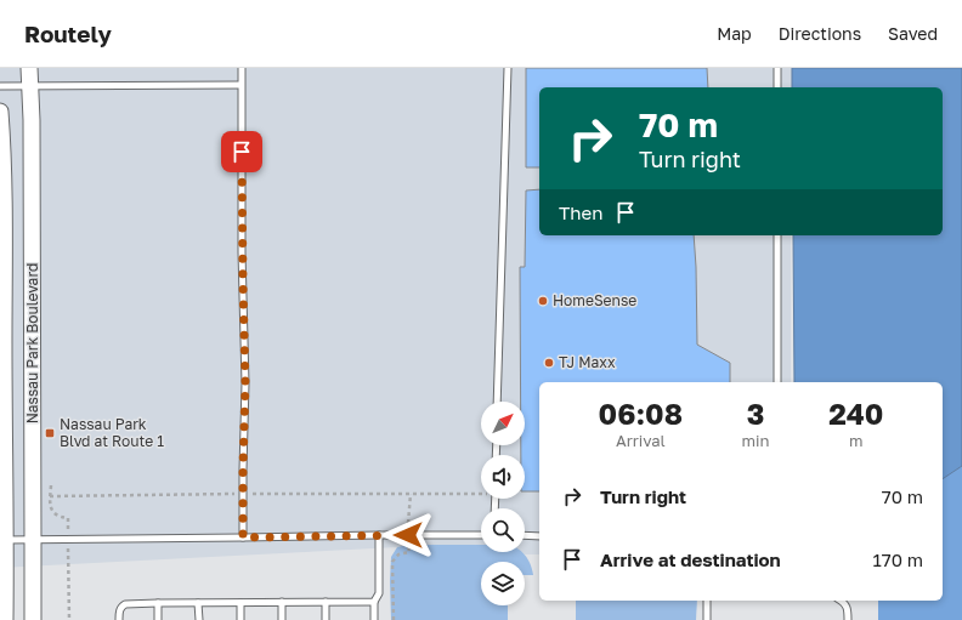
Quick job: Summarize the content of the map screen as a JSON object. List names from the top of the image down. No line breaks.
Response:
{"streets":{"street":["Nassau Park Boulevard"]},"places":{"other":["HomeSense","TJ Maxx"],"transit":["Nassau Park Blvd at Route 1"]},"north":"top right","page":{"header":"Routely","nav":["Map","Directions","Saved"],"turn":["70 m","Turn right"],"then":"Then","eta":["06:08","Arrival","3","min","240","m"],"list":[{"name":"Turn right","value":"70 m"},{"name":"Arrive at destination","value":"170 m"}]}}
